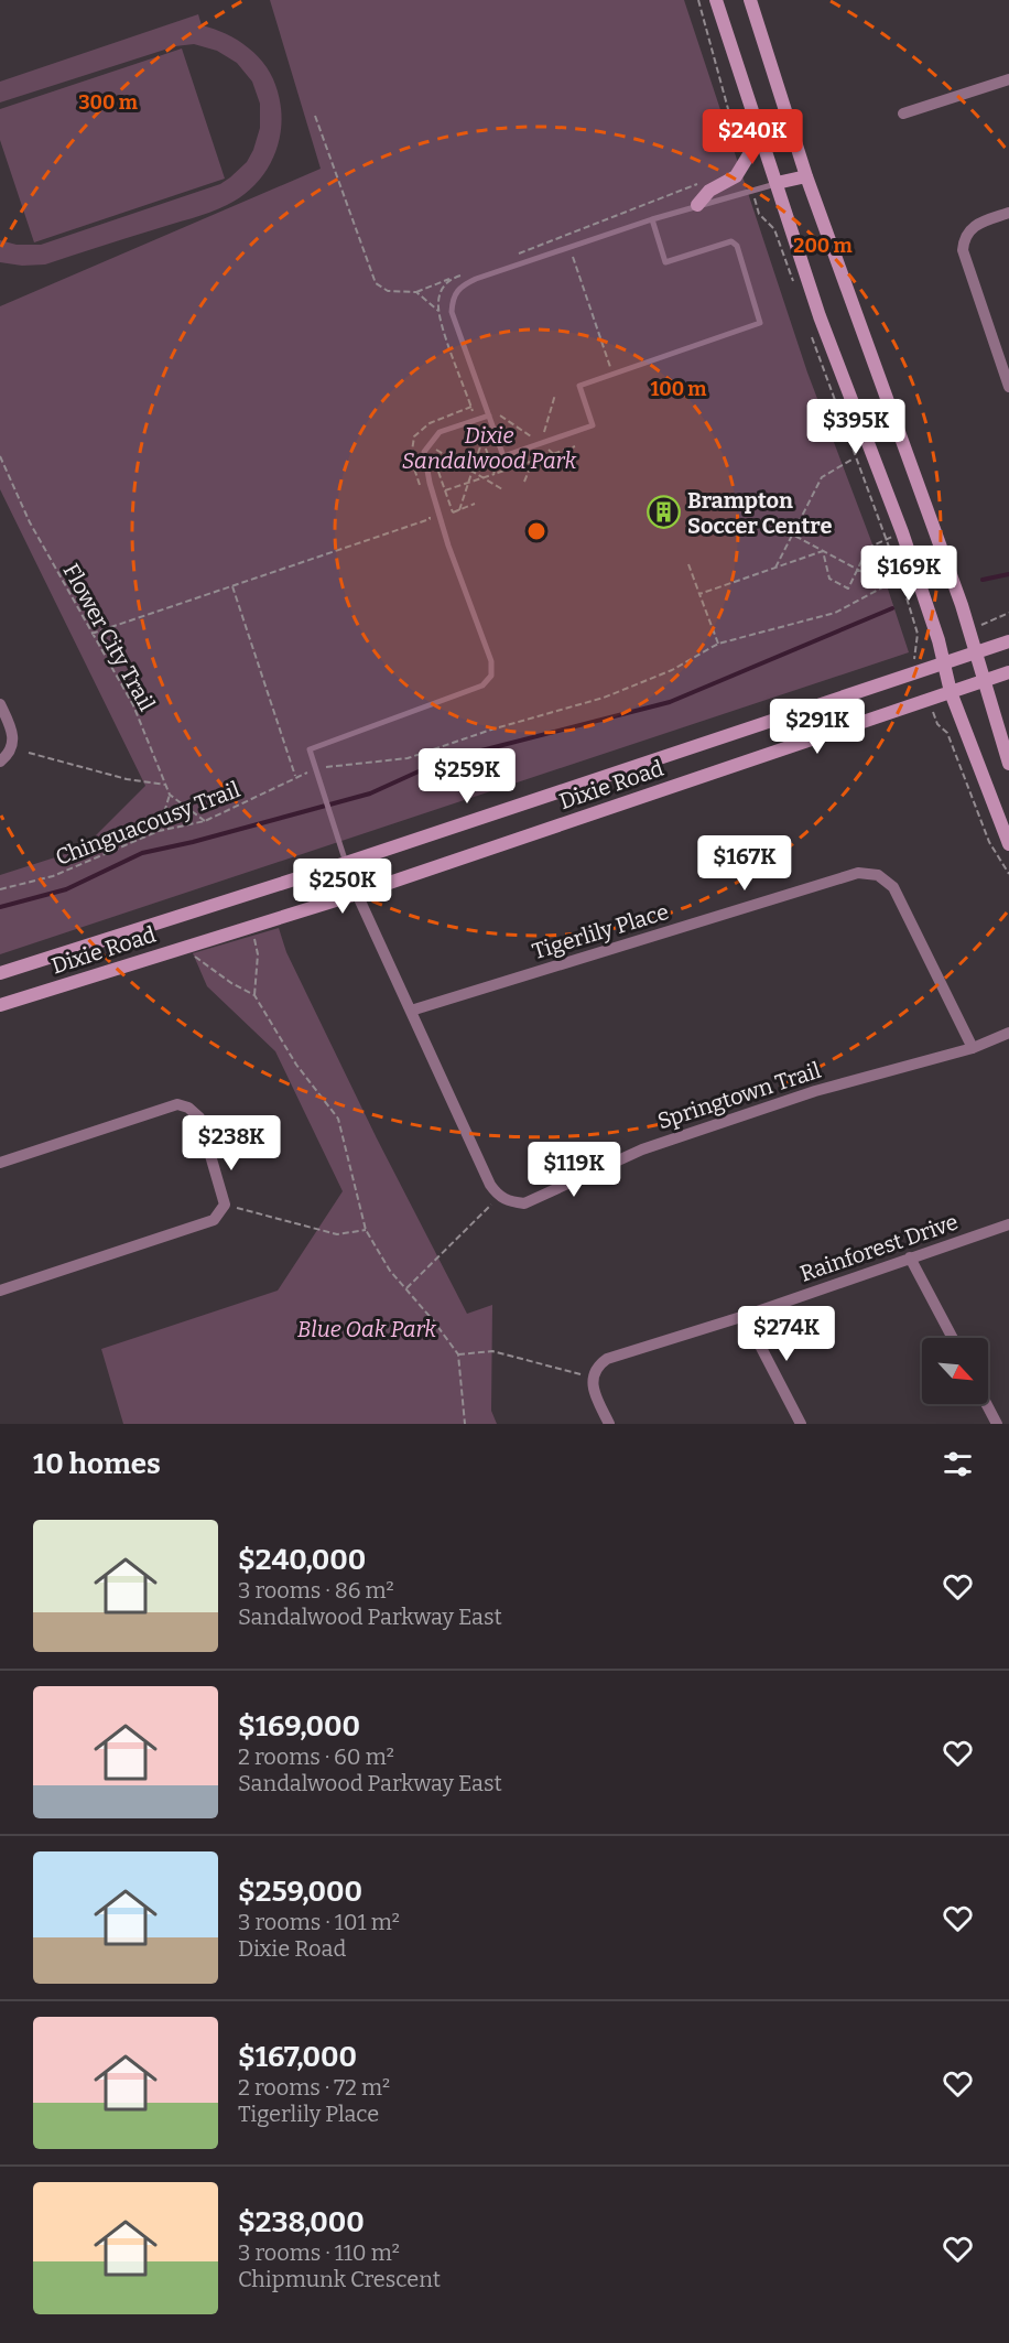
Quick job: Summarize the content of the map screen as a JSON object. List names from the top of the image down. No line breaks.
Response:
{"streets":{"main road":["Dixie Road"],"street":["Tigerlily Place","Springtown Trail","Rainforest Drive"],"path":["Flower City Trail","Chinguacousy Trail"]},"crossings":[["Tigerlily Place","Springtown Trail"]],"parks":["Dixie Sandalwood Park","Blue Oak Park"],"places":{"building":["Brampton Soccer Centre"]},"north":"bottom right","page":{"price":["$240K","$395K","$169K","$291K","$259K","$167K","$250K","$238K","$119K","$274K"],"heading":"10 homes","list":[{"name":"$240,000","note":"3 rooms · 86 m² · Sandalwood Parkway East"},{"name":"$169,000","note":"2 rooms · 60 m² · Sandalwood Parkway East"},{"name":"$259,000","note":"3 rooms · 101 m² · Dixie Road"},{"name":"$167,000","note":"2 rooms · 72 m² · Tigerlily Place"},{"name":"$238,000","note":"3 rooms · 110 m² · Chipmunk Crescent"}]},"rings":["300 m","200 m","100 m"]}
